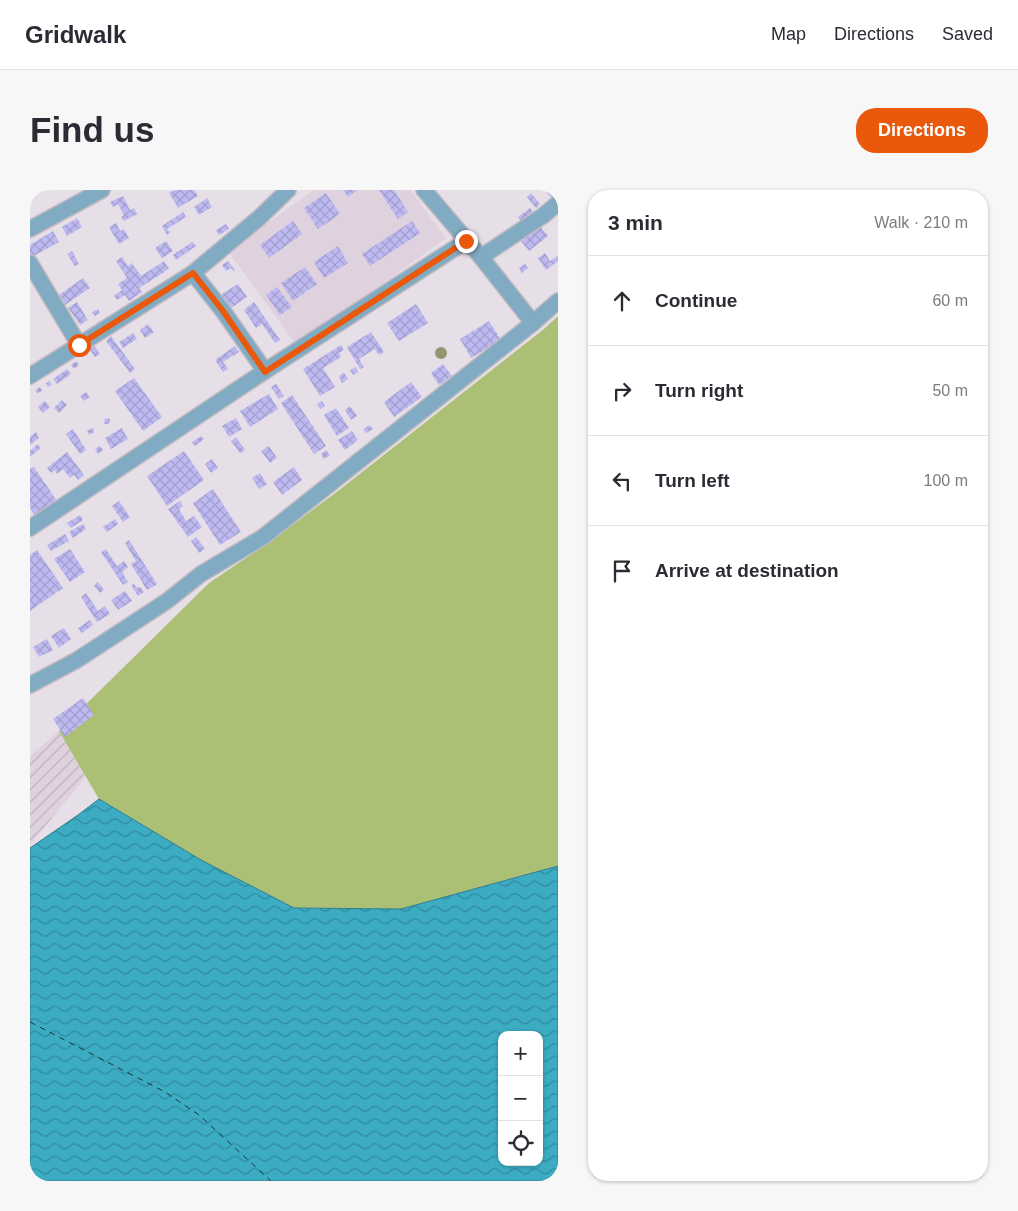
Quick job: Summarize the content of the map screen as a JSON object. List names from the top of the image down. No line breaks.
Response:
{"page":{"header":"Gridwalk","nav":["Map","Directions","Saved"],"buttons":"Directions","title":"Find us","heading":["3 min","Walk · 210 m"],"list":[["Continue","60 m"],["Turn right","50 m"],["Turn left","100 m"],"Arrive at destination"],"map_buttons":["+","−"]}}
